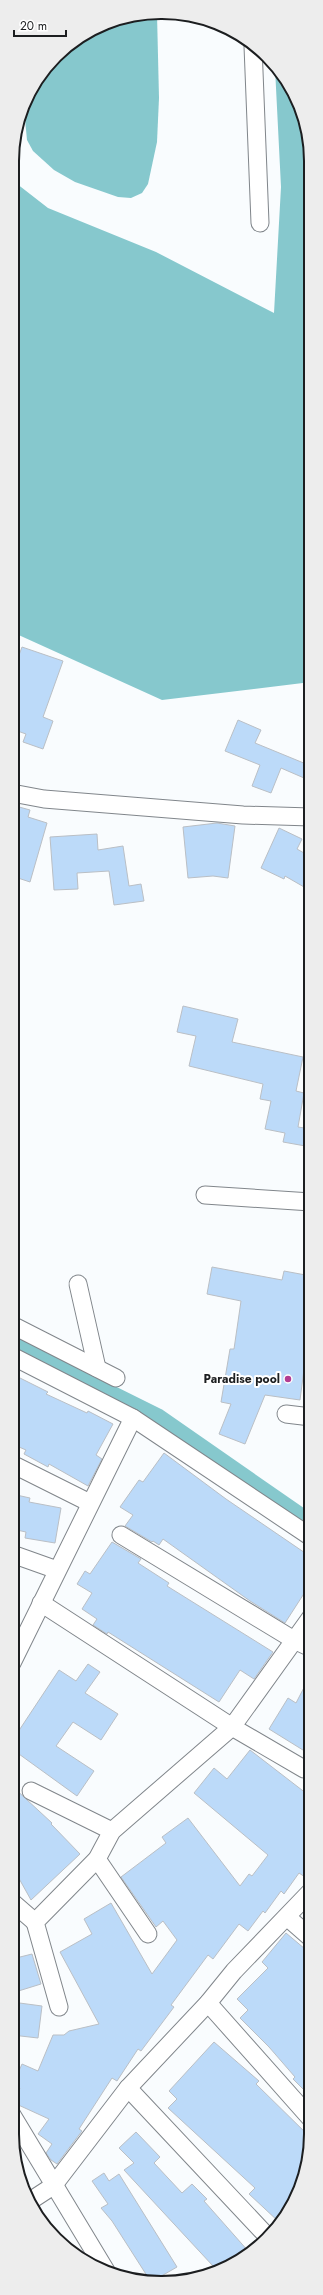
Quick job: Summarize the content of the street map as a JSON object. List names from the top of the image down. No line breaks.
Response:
{"places":["Paradise pool"],"scale_bar":"20 m"}
